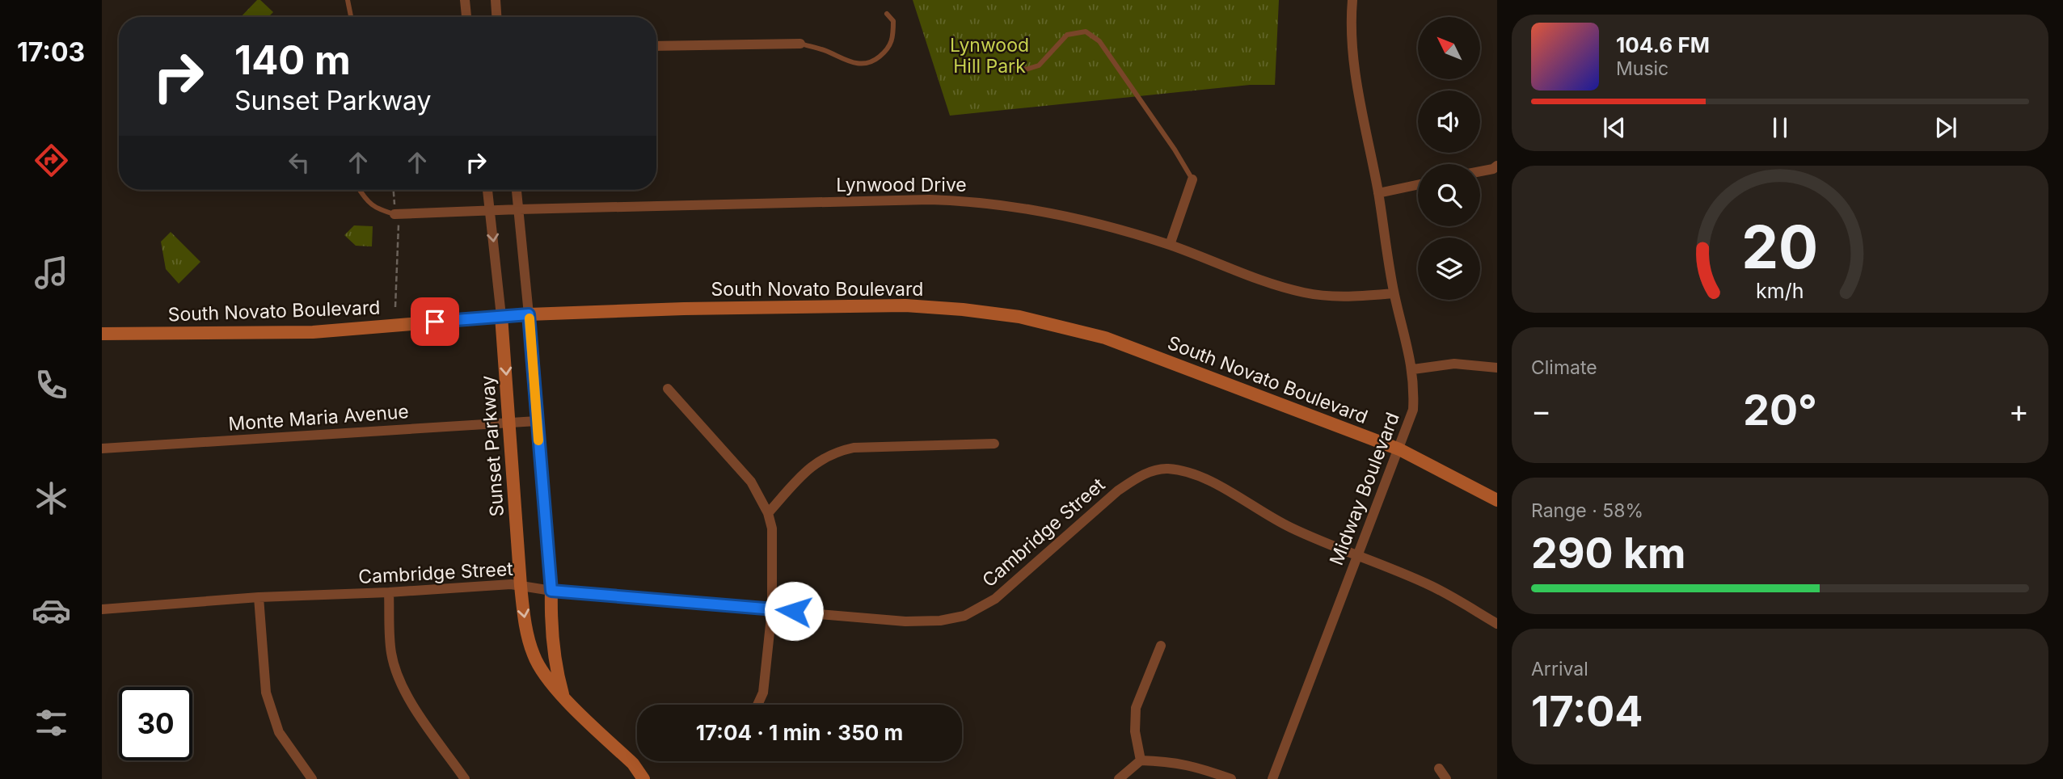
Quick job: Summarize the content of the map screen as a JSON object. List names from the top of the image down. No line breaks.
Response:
{"streets":{"main road":["South Novato Boulevard","Sunset Parkway"],"street":["Lynwood Drive","Monte Maria Avenue","Midway Boulevard","Cambridge Street"]},"crossings":[["Lynwood Drive","Sunset Parkway"],["Lynwood Drive","Midway Boulevard"],["South Novato Boulevard","Sunset Parkway"],["South Novato Boulevard","Midway Boulevard"],["Monte Maria Avenue","Sunset Parkway"],["Sunset Parkway","Cambridge Street"],["Midway Boulevard","Cambridge Street"]],"parks":["Lynwood Hill Park"],"north":"top left","page":{"tabs":"17:03","turn":["140 m","Sunset Parkway"],"song":["104.6 FM","Music"],"tile":["Climate",["Range · 58%","290 km"],["Arrival","17:04"]],"heat":["−","20°","+"],"limit":"30","trip":"17:04 · 1 min · 350 m","gauge":["20","km/h"]}}
